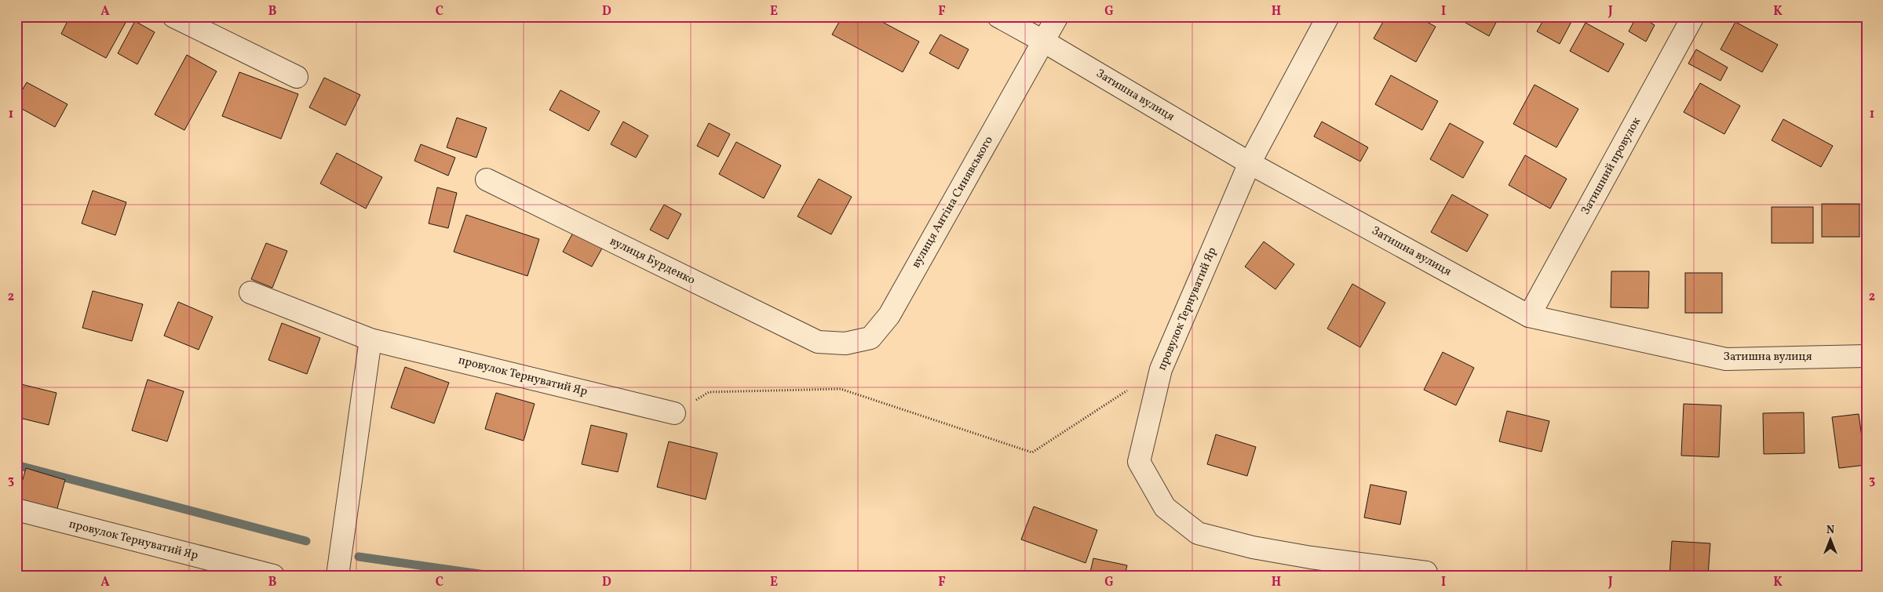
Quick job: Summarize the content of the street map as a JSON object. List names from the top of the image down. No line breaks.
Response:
{"streets":{"street":["Затишна вулиця","Затишний провулок","вулиця Антіна Синявського","вулиця Бурденко","провулок Тернуватий Яр"]},"crossings":[["Затишна вулиця","Затишний провулок"],["Затишна вулиця","вулиця Антіна Синявського"],["Затишна вулиця","провулок Тернуватий Яр"],["вулиця Антіна Синявського","вулиця Бурденко"]],"north":"top","grid":{"columns":["A","B","C","D","E","F","G","H","I","J","K"],"rows":["1","2","3"]}}
